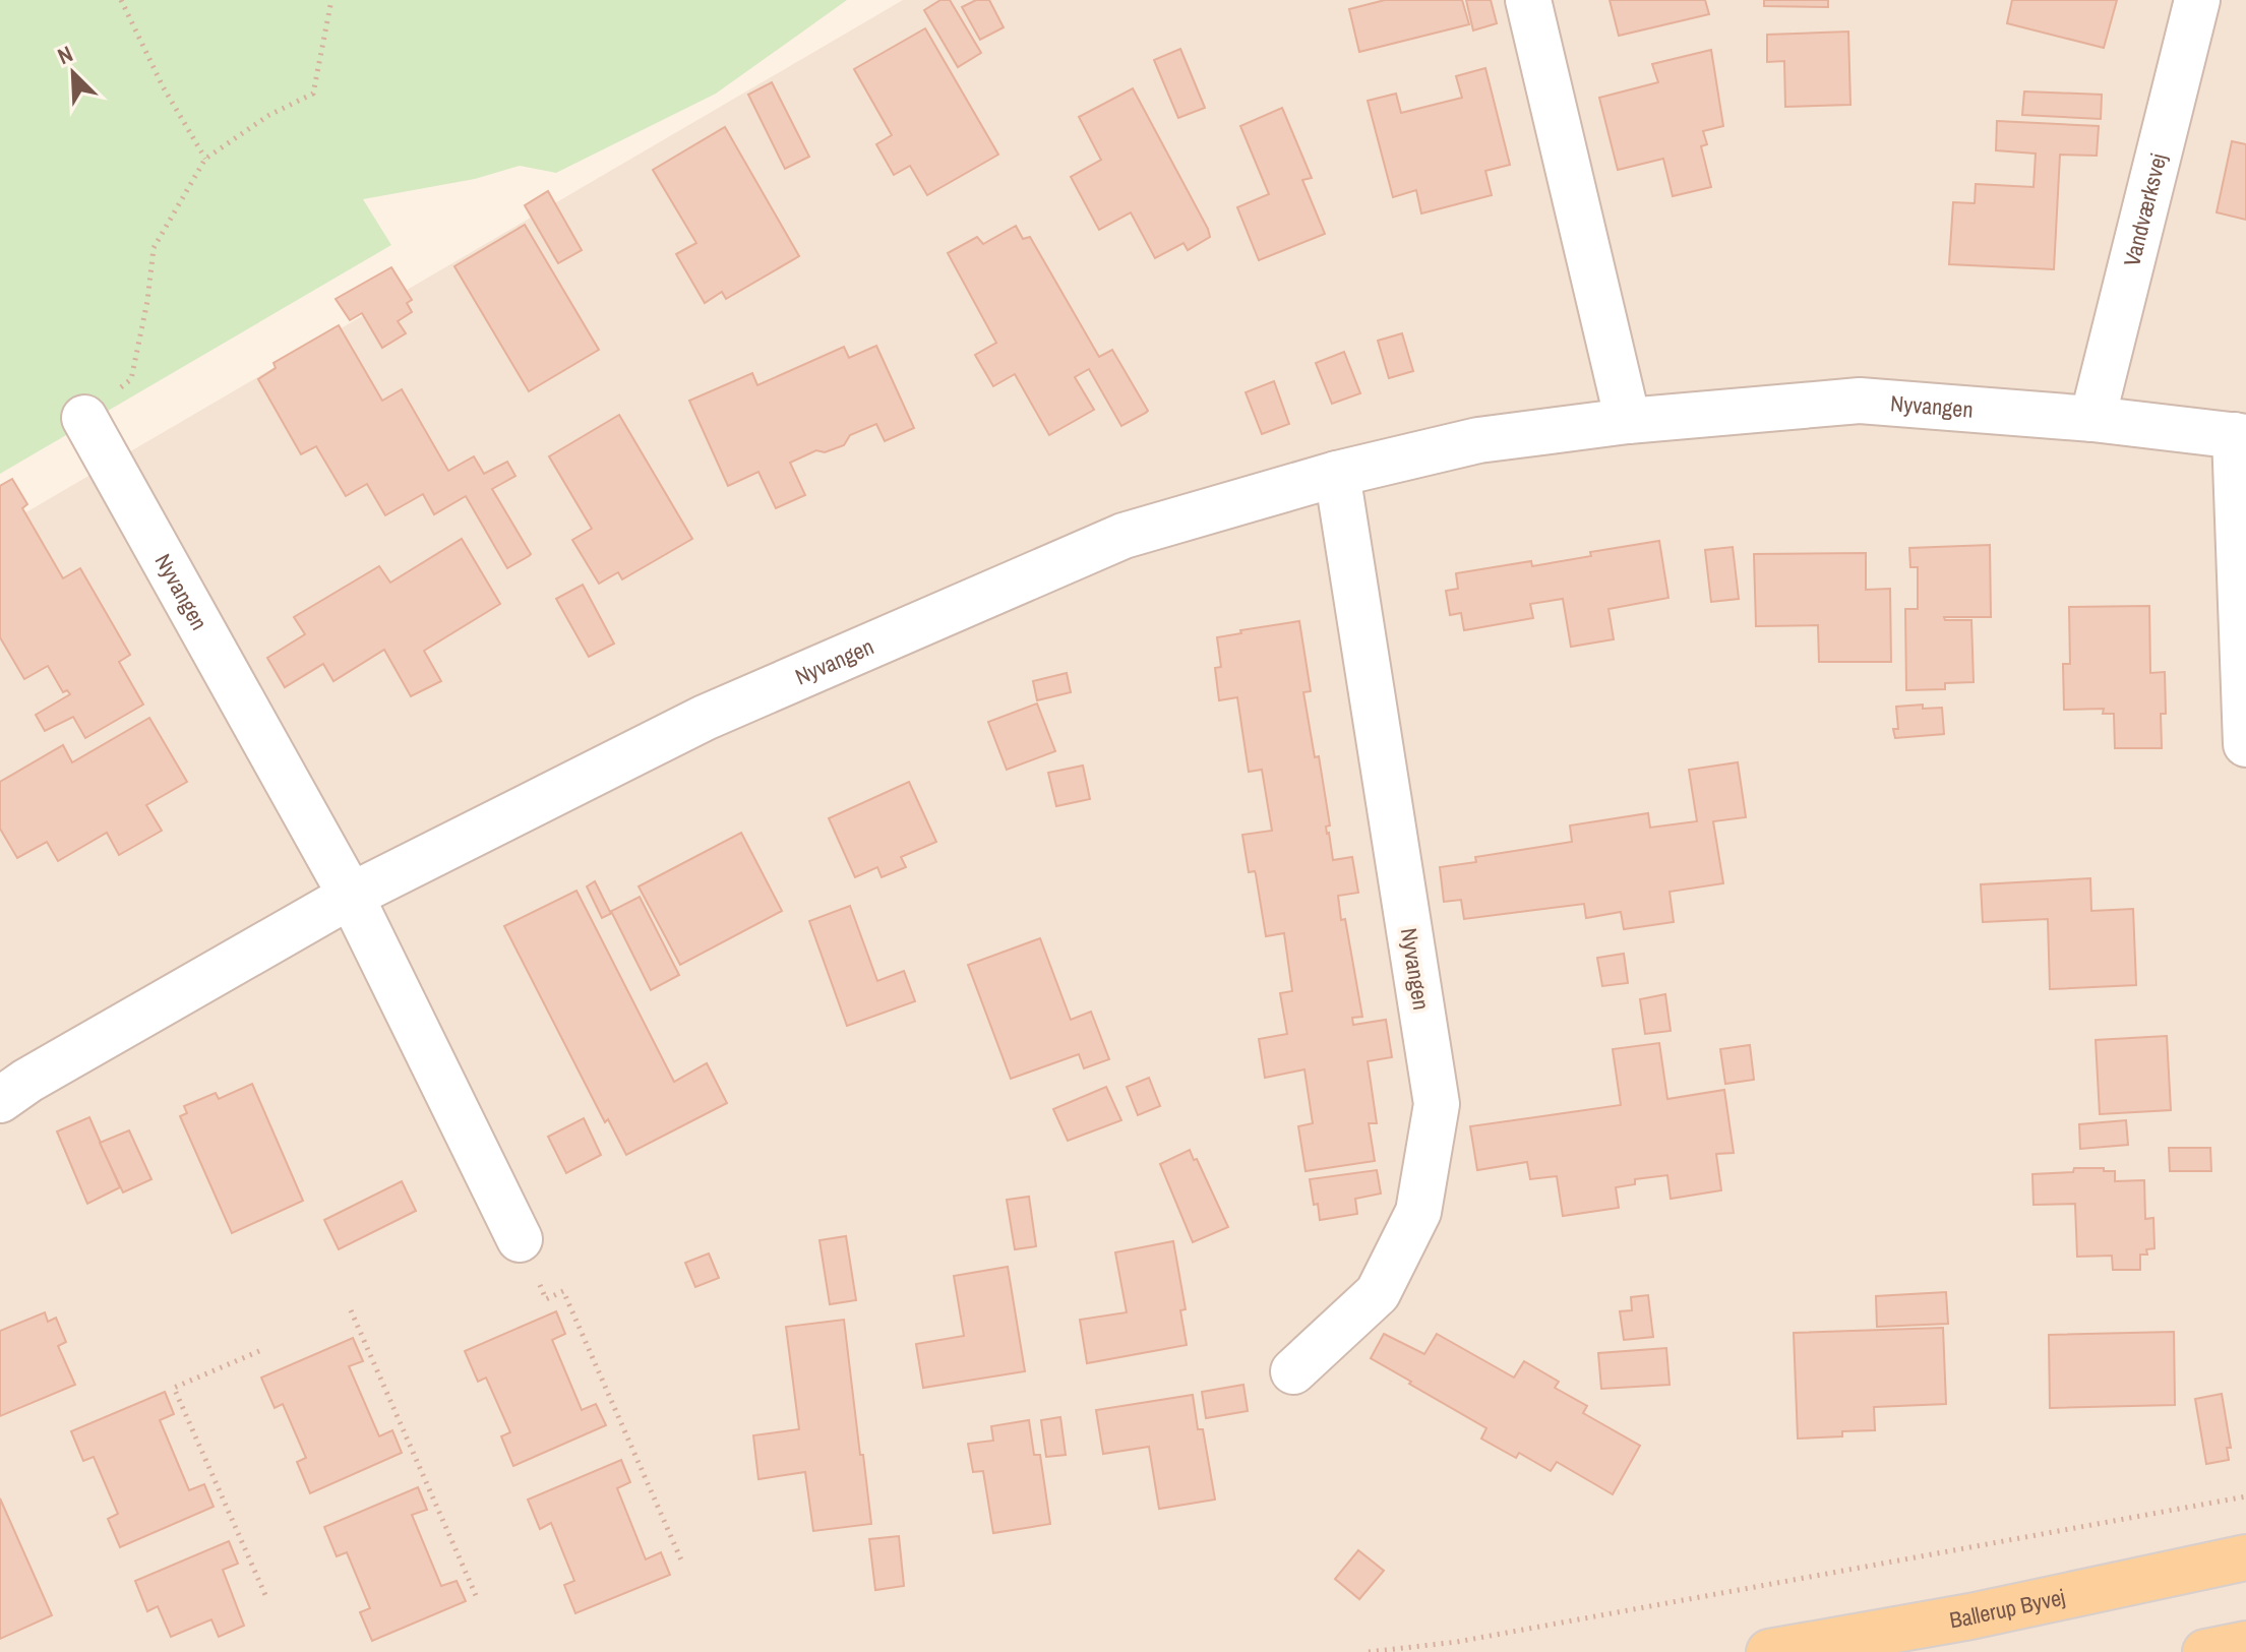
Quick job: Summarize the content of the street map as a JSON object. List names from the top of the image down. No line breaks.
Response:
{"streets":{"main road":["Ballerup Byvej"],"street":["Vandværksvej","Nyvangen"]},"crossings":[["Vandværksvej","Nyvangen"]],"north":"top left"}
